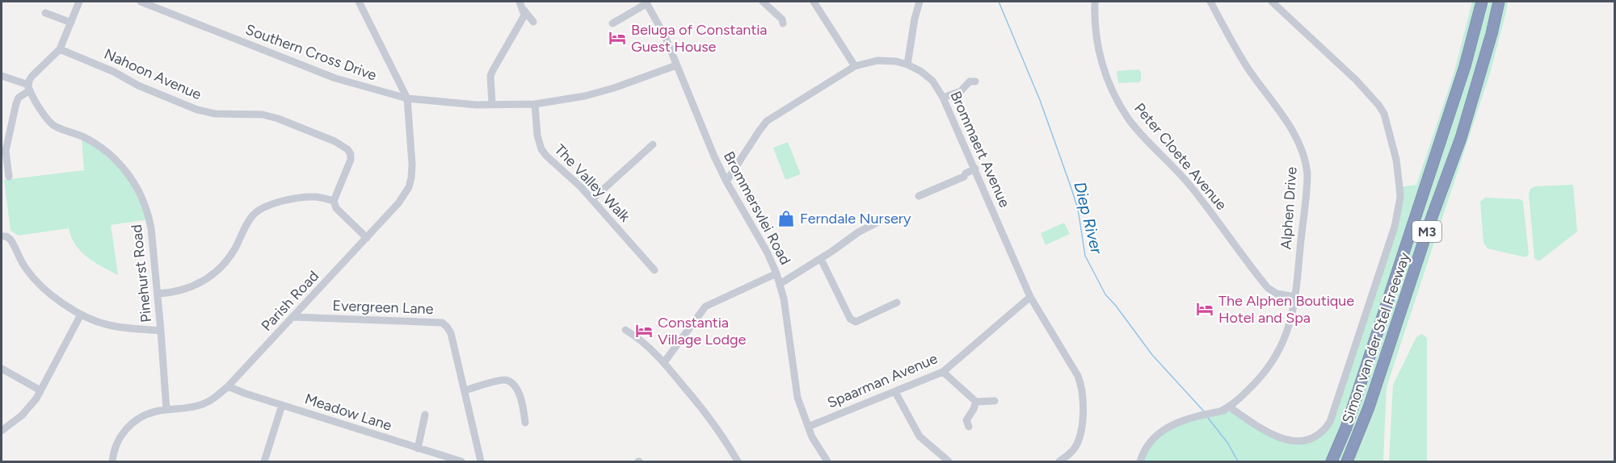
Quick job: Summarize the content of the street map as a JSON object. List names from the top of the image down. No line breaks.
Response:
{"streets":{"highway":["M3","Simon van der Stel Freeway"],"street":["Southern Cross Drive","Nahoon Avenue","Brommaert Avenue","Peter Cloete Avenue","The Valley Walk","Brommersvlei Road","Alphen Drive","Pinehurst Road","Parish Road","Evergreen Lane","Spaarman Avenue","Meadow Lane"]},"crossings":[["Southern Cross Drive","The Valley Walk"],["Southern Cross Drive","Brommersvlei Road"],["Southern Cross Drive","Parish Road"],["Brommaert Avenue","Brommersvlei Road"],["Brommaert Avenue","Spaarman Avenue"],["Peter Cloete Avenue","Alphen Drive"],["Brommersvlei Road","Spaarman Avenue"],["Pinehurst Road","Parish Road"],["Parish Road","Evergreen Lane"],["Parish Road","Meadow Lane"]],"water":["Diep River"],"places":{"hotel":["Beluga of Constantia Guest House","The Alphen Boutique Hotel and Spa","Constantia Village Lodge"],"shop":["Ferndale Nursery"]}}
